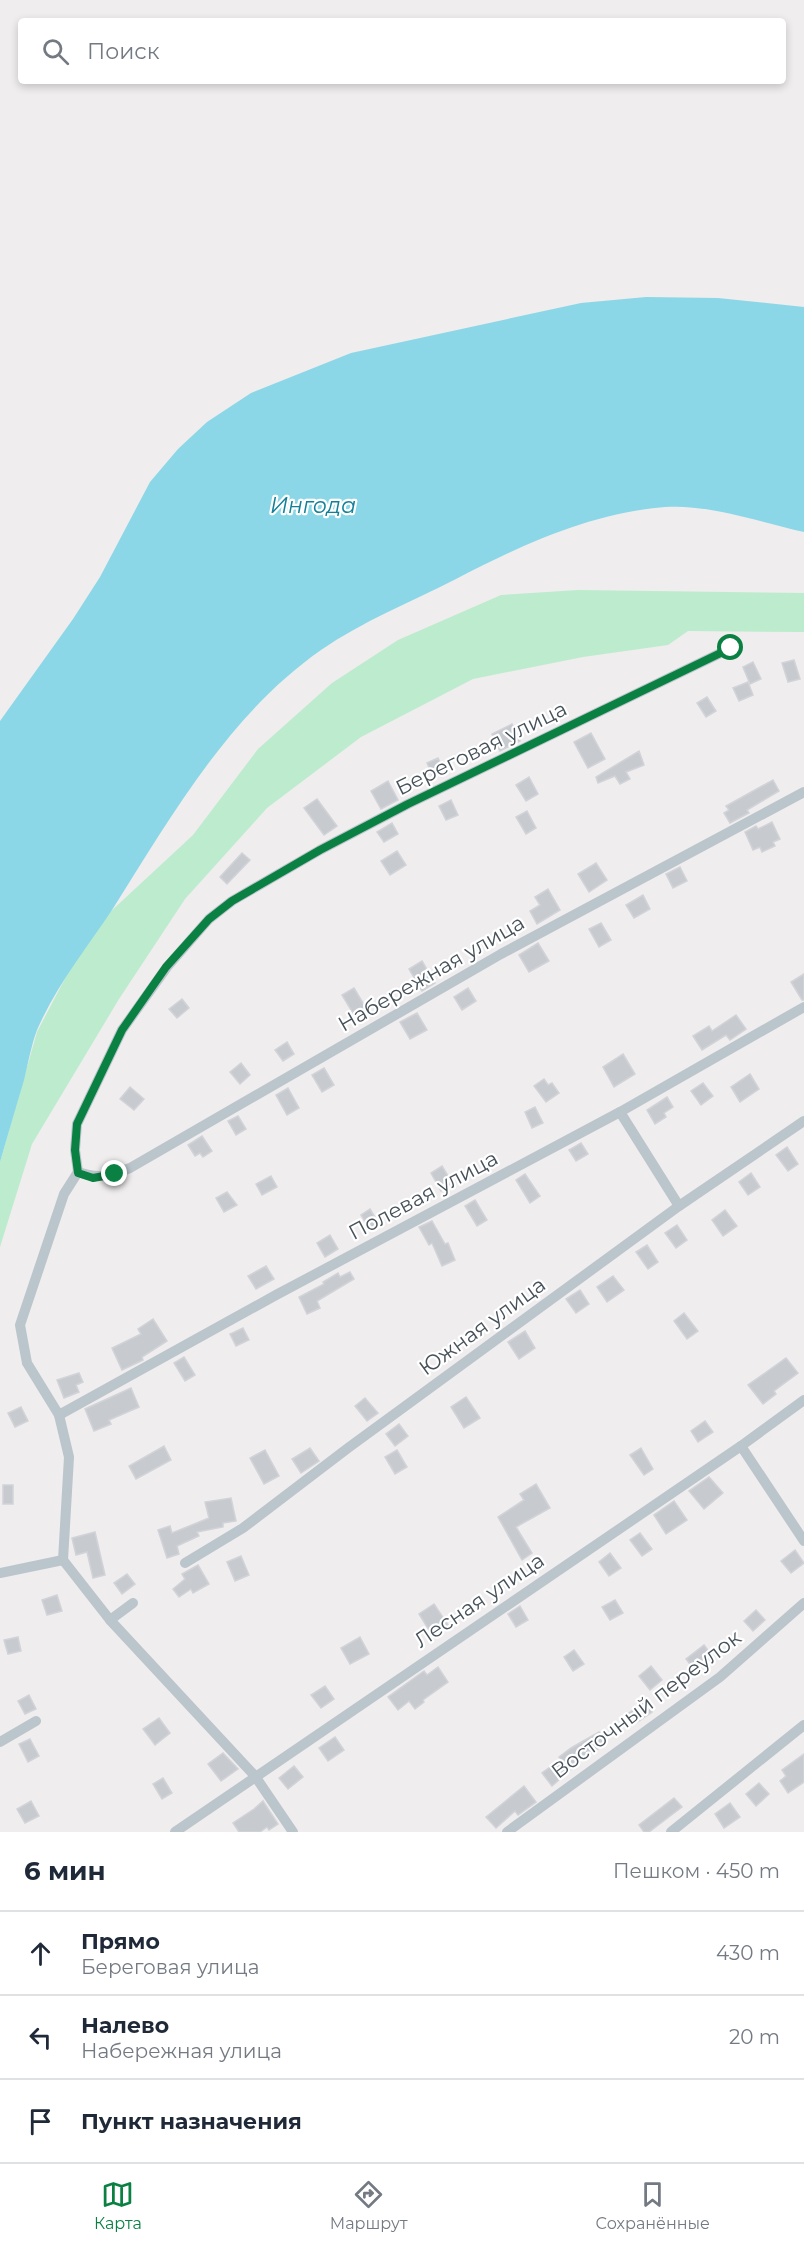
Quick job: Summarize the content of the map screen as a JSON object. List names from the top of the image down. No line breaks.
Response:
{"streets":{"street":["Береговая улица","Набережная улица","Полевая улица","Южная улица","Лесная улица","Восточный переулок"]},"crossings":[["Береговая улица","Набережная улица"]],"water":["Ингода"],"page":{"search":"Поиск","heading":["6 мин","Пешком · 450 m"],"list":[["Прямо","Береговая улица","430 m"],["Налево","Набережная улица","20 m"],"Пункт назначения"],"nav":["Карта","Маршрут","Сохранённые"]}}
